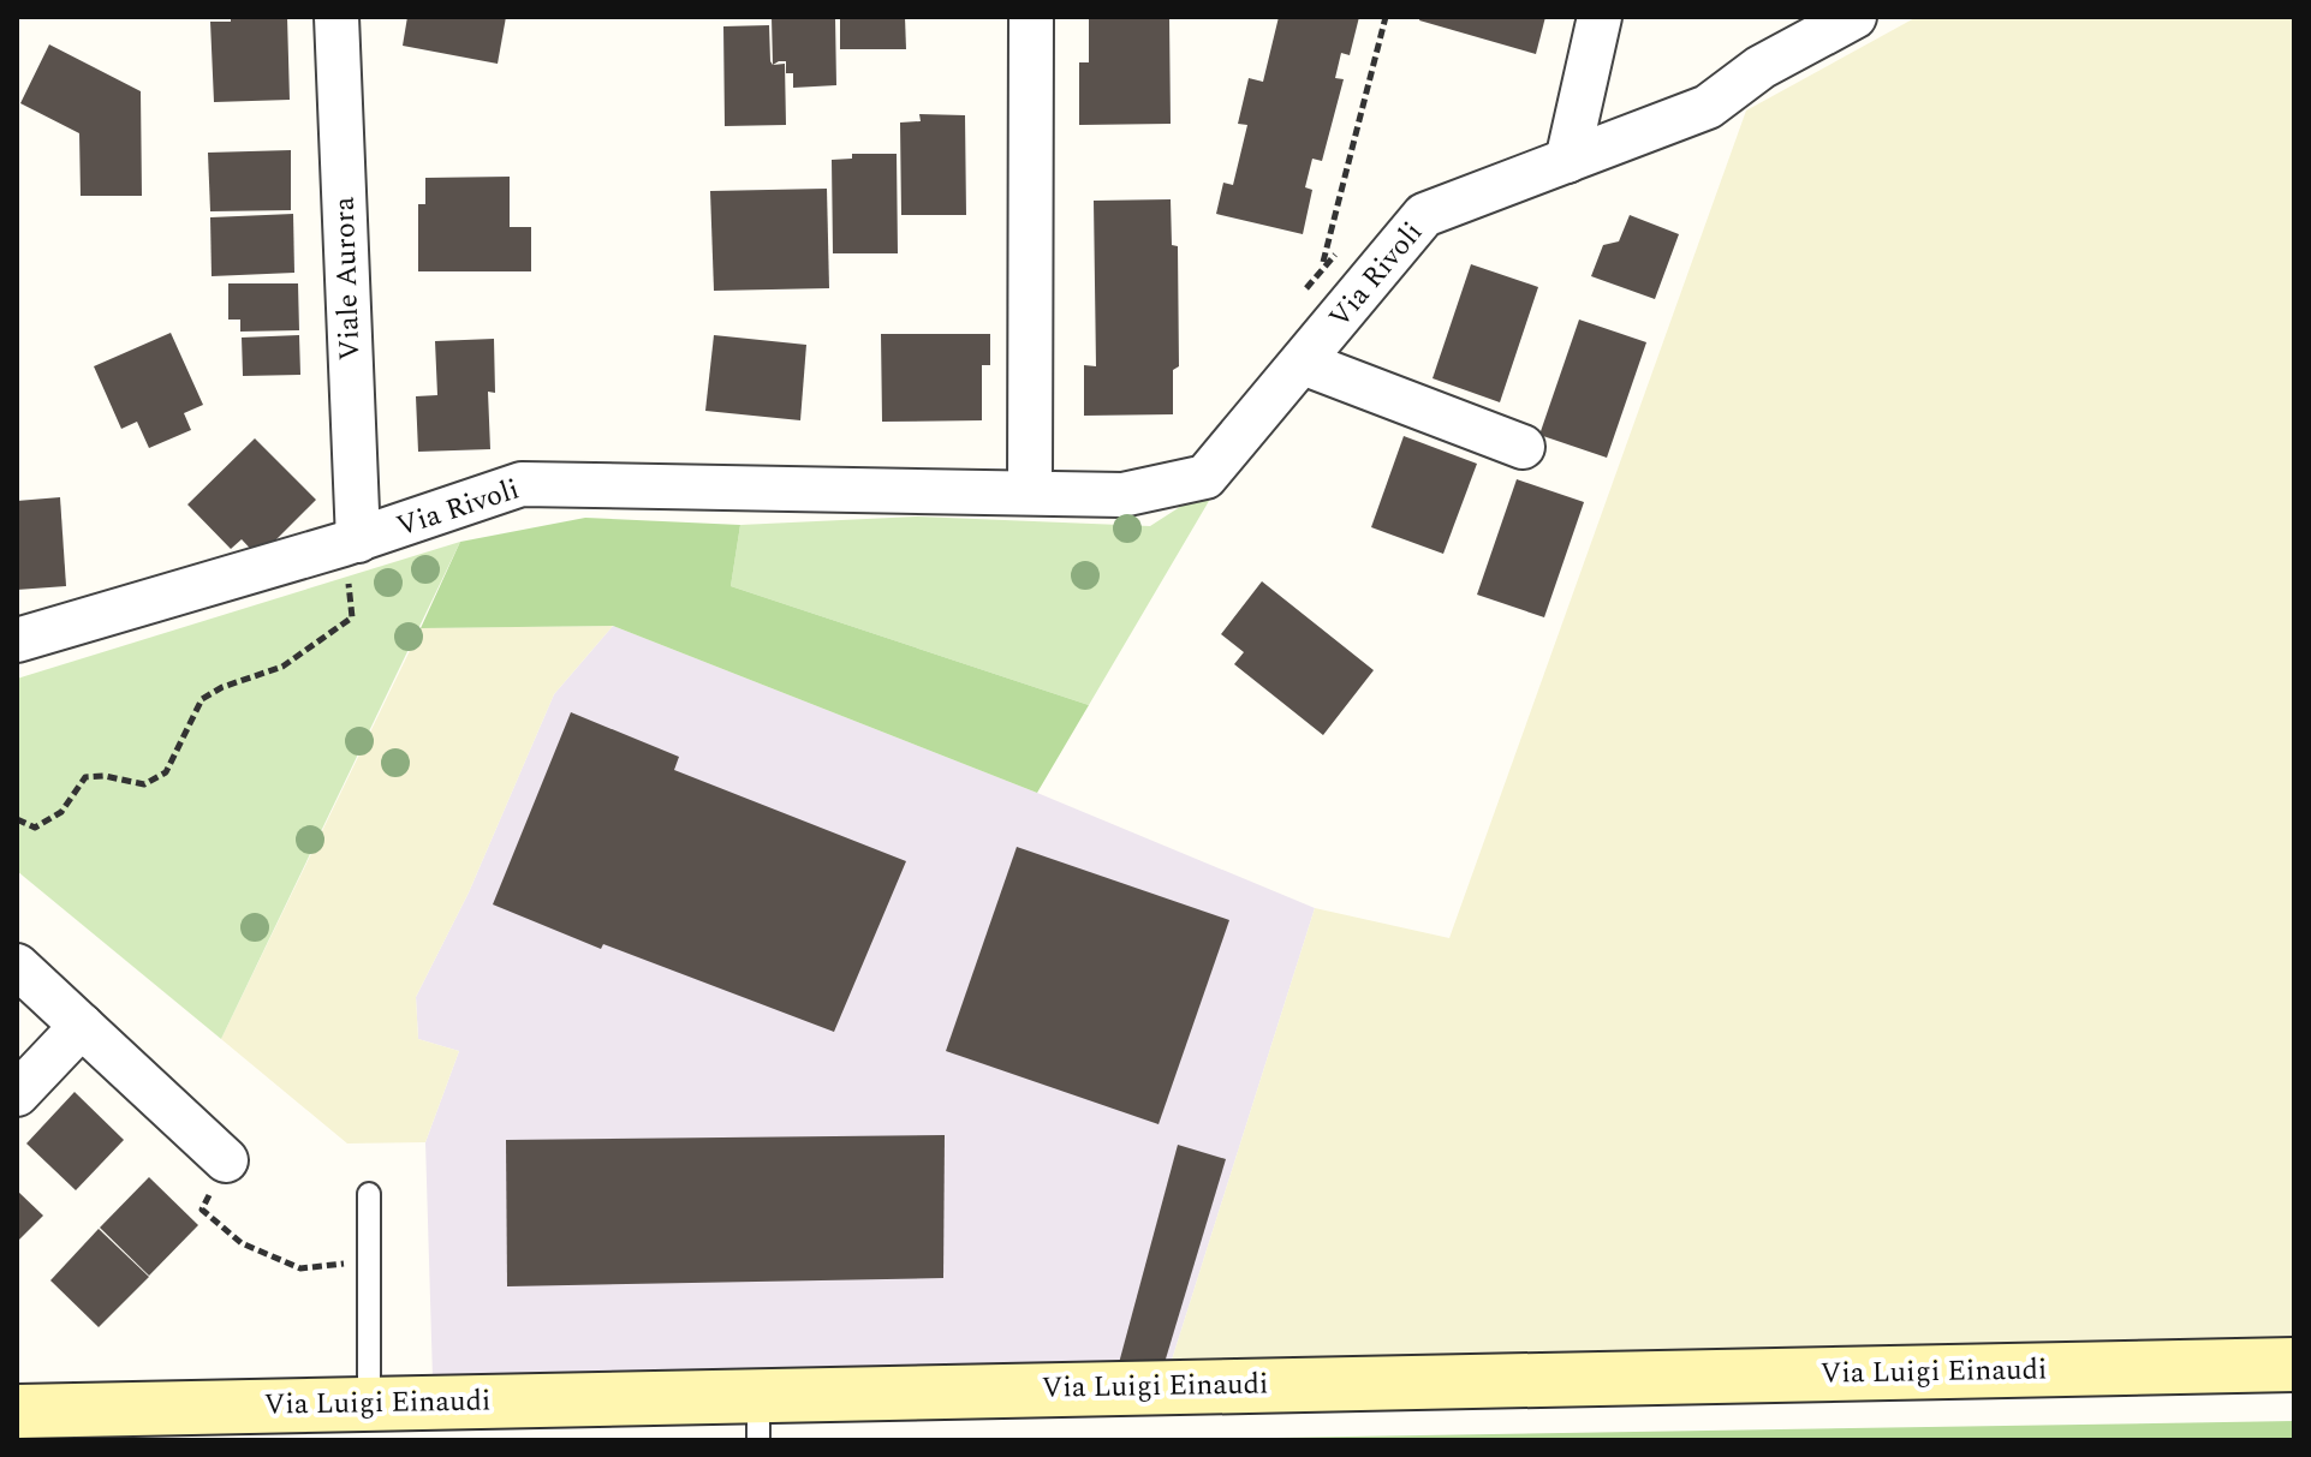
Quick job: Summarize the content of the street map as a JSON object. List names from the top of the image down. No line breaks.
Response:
{"streets":{"main road":["Via Luigi Einaudi"],"street":["Via Rivoli","Viale Aurora"]},"crossings":[["Via Rivoli","Viale Aurora"]]}
